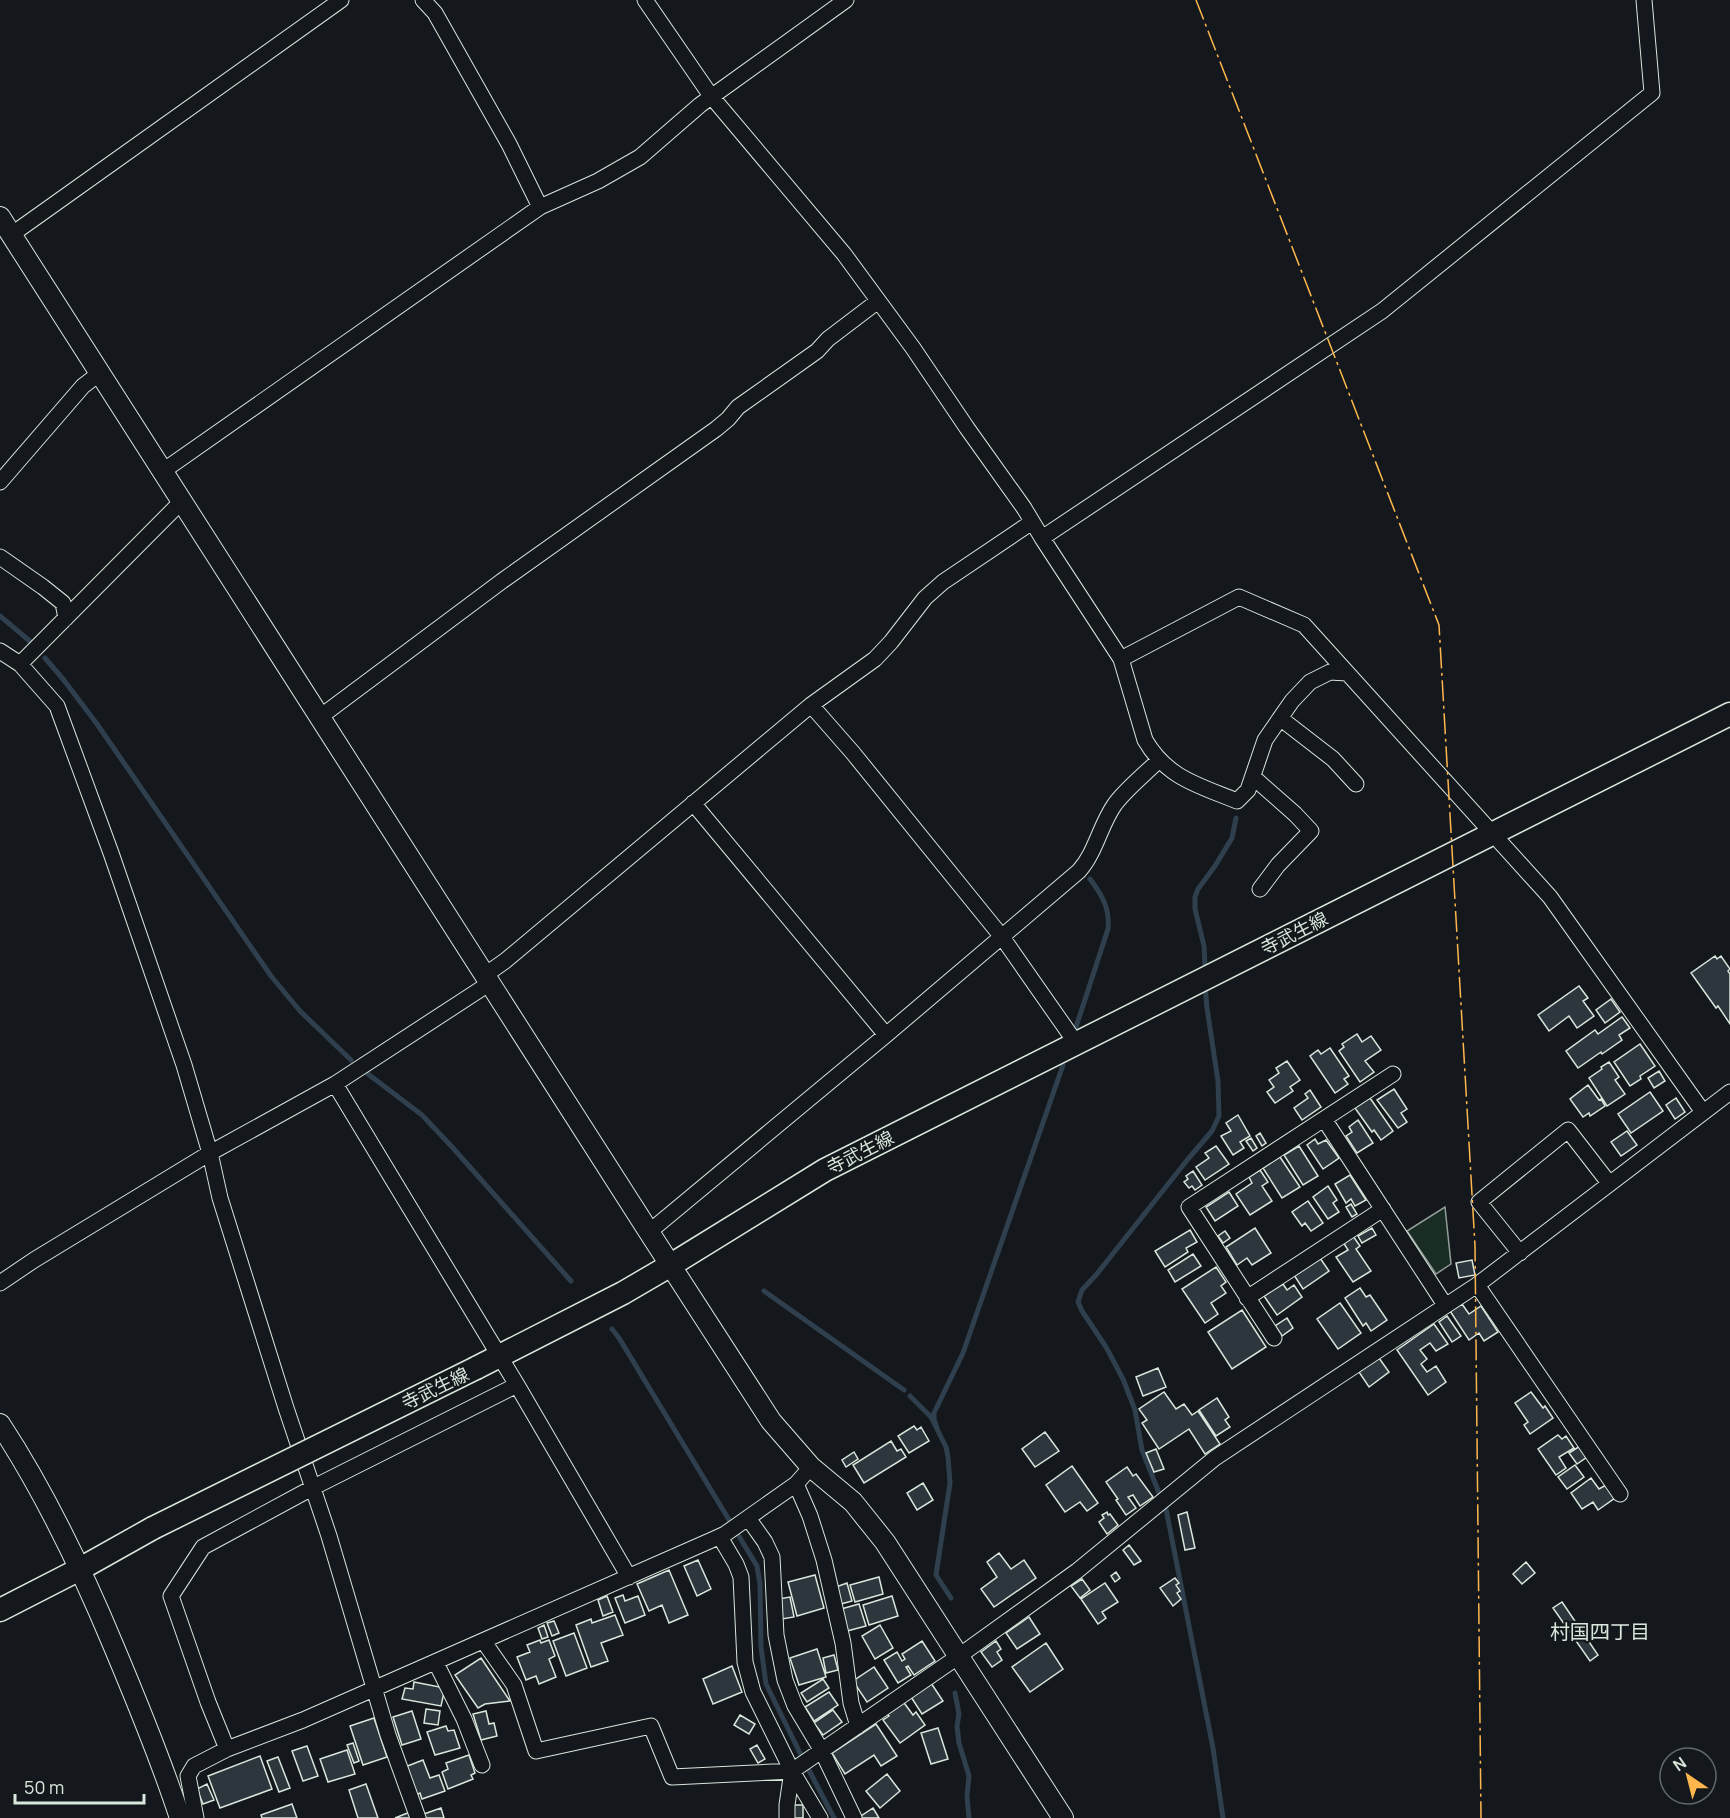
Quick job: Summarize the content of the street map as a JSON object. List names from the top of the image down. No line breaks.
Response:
{"streets":{"main road":["寺武生線"]},"districts":["村国四丁目"],"scale_bar":"50 m","north":"top left"}
